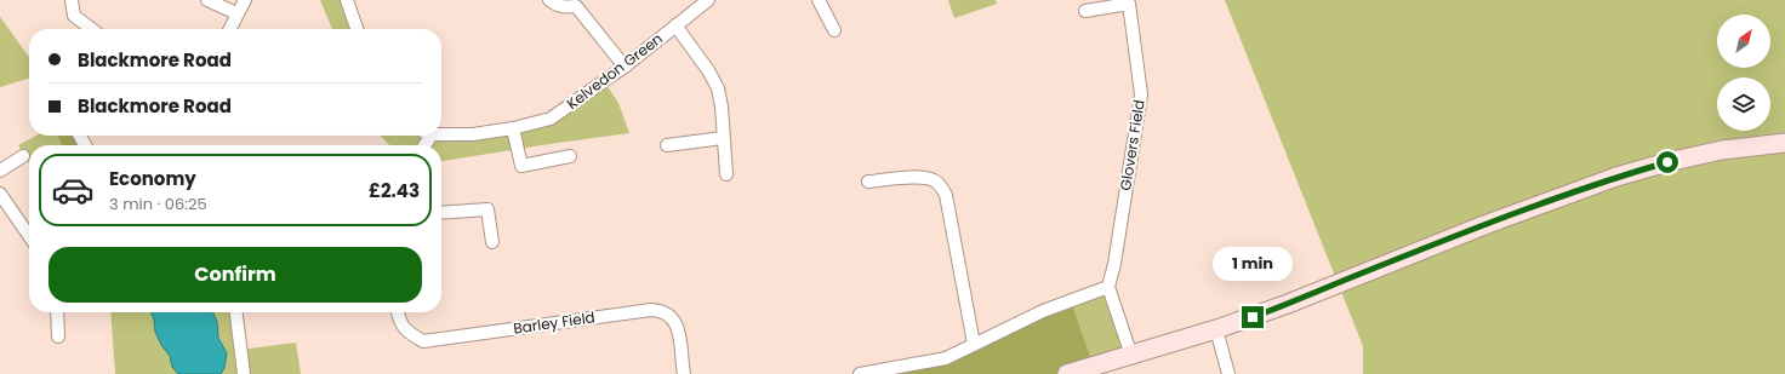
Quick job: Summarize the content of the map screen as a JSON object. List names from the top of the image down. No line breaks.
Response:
{"streets":{"street":["Kelvedon Green","Glovers Field","Barley Field"]},"north":"top right","page":{"banner":["Blackmore Road","Blackmore Road"],"list":[{"name":"Economy","note":"3 min · 06:25","value":"£2.43"}],"buttons":"Confirm","bubble":"1 min"}}
